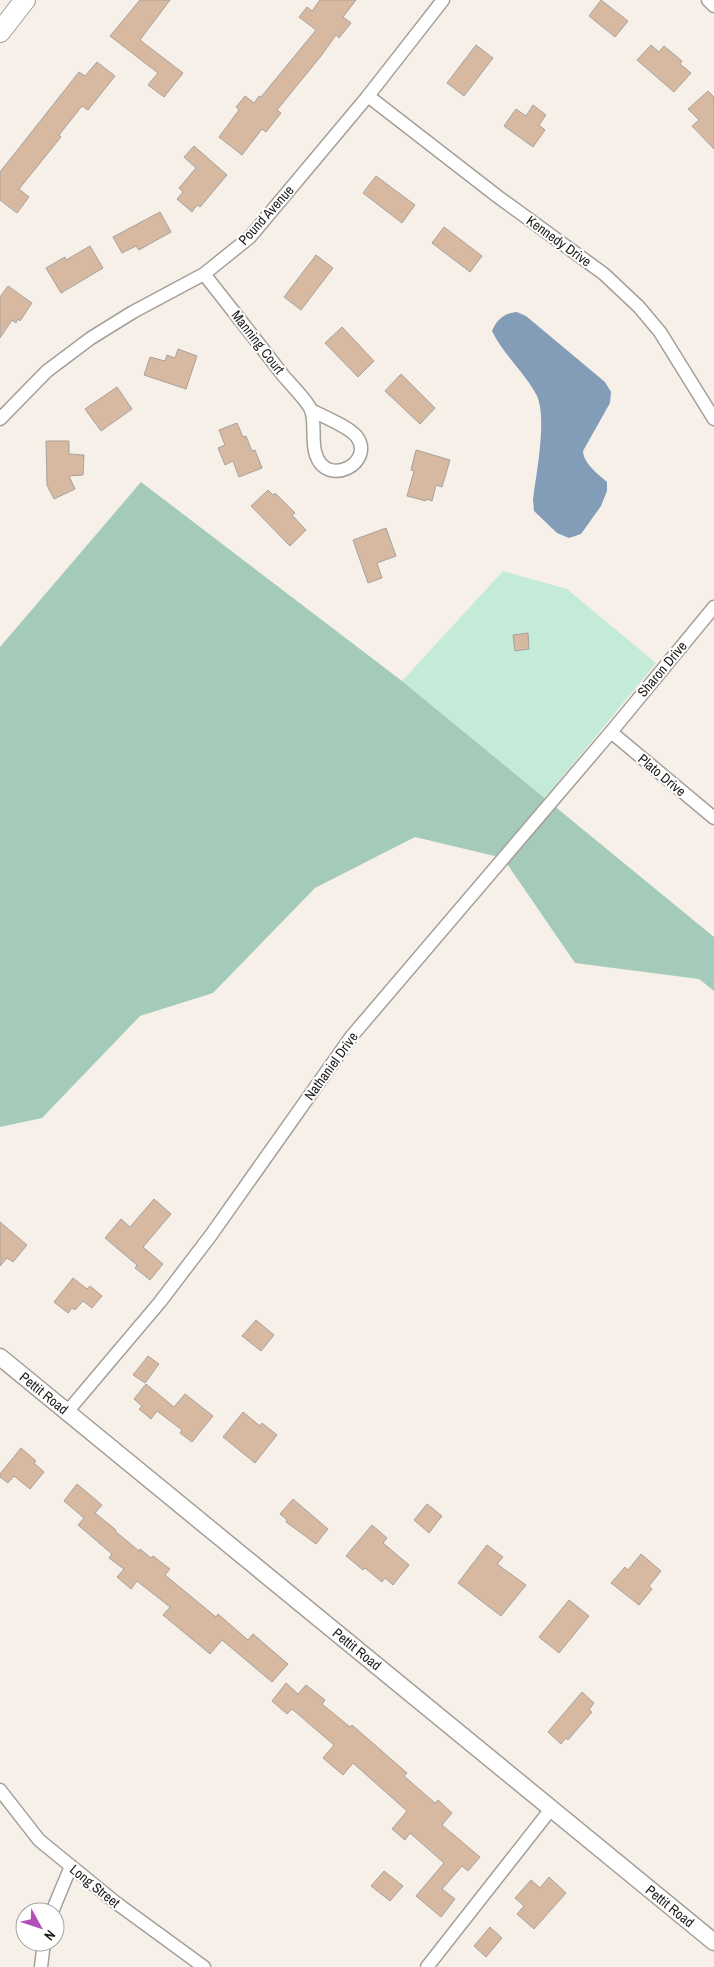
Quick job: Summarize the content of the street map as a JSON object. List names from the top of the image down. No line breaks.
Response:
{"streets":{"street":["Pound Avenue","Kennedy Drive","Manning Court","Sharon Drive","Plato Drive","Nathaniel Drive","Pettit Road","Long Street"]},"crossings":[["Pound Avenue","Kennedy Drive"],["Pound Avenue","Manning Court"],["Sharon Drive","Plato Drive"],["Sharon Drive","Nathaniel Drive"],["Plato Drive","Nathaniel Drive"],["Nathaniel Drive","Pettit Road"]],"north":"bottom right"}
